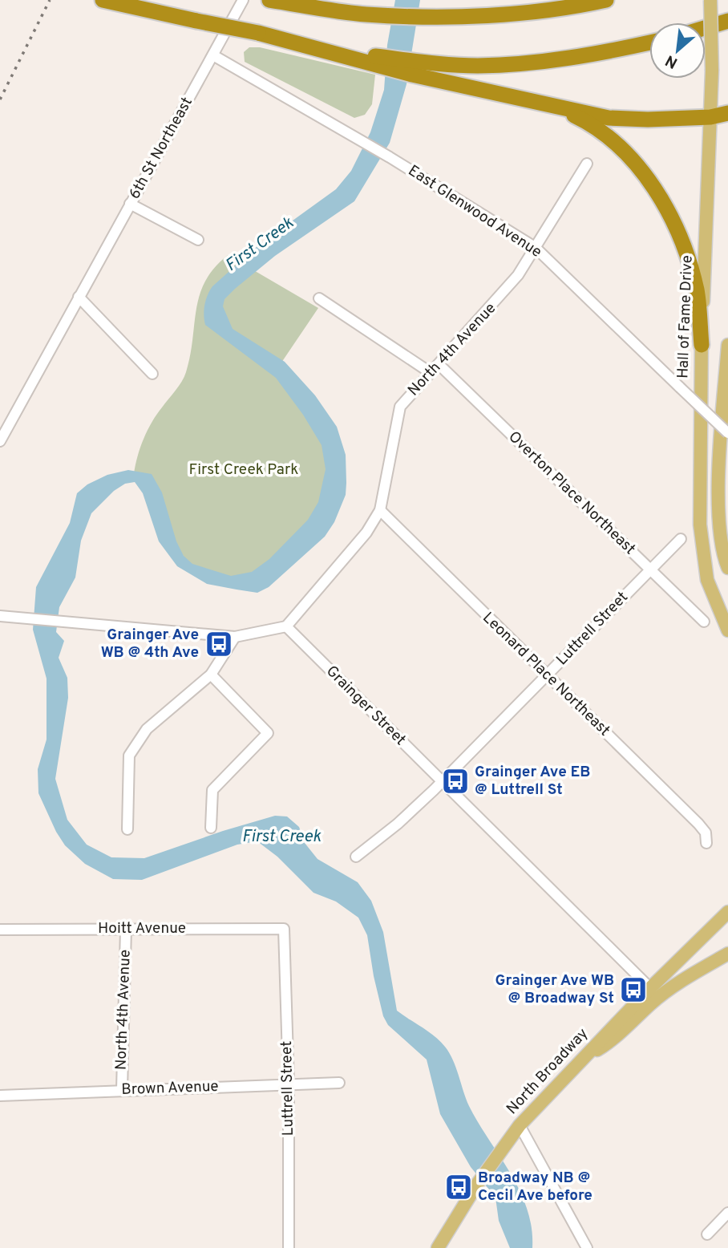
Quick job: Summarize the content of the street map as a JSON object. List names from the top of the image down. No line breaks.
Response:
{"streets":{"main road":["Hall of Fame Drive","North Broadway"],"street":["6th St Northeast","East Glenwood Avenue","North 4th Avenue","Overton Place Northeast","Luttrell Street","Leonard Place Northeast","Grainger Street","Hoitt Avenue","Brown Avenue"]},"crossings":[["6th St Northeast","East Glenwood Avenue"],["East Glenwood Avenue","North 4th Avenue"],["North 4th Avenue","Overton Place Northeast"],["North 4th Avenue","Leonard Place Northeast"],["North 4th Avenue","Grainger Street"],["North 4th Avenue","Hoitt Avenue"],["North 4th Avenue","Brown Avenue"],["Overton Place Northeast","Luttrell Street"],["Luttrell Street","Leonard Place Northeast"],["Luttrell Street","Grainger Street"],["Luttrell Street","Hoitt Avenue"],["Luttrell Street","Brown Avenue"],["Grainger Street","North Broadway"]],"water":["First Creek"],"parks":["First Creek Park"],"places":{"bus stop":["Grainger Ave WB @ 4th Ave","Grainger Ave EB @ Luttrell St","Grainger Ave WB @ Broadway St","Broadway NB @ Cecil Ave before"]},"north":"bottom left"}
